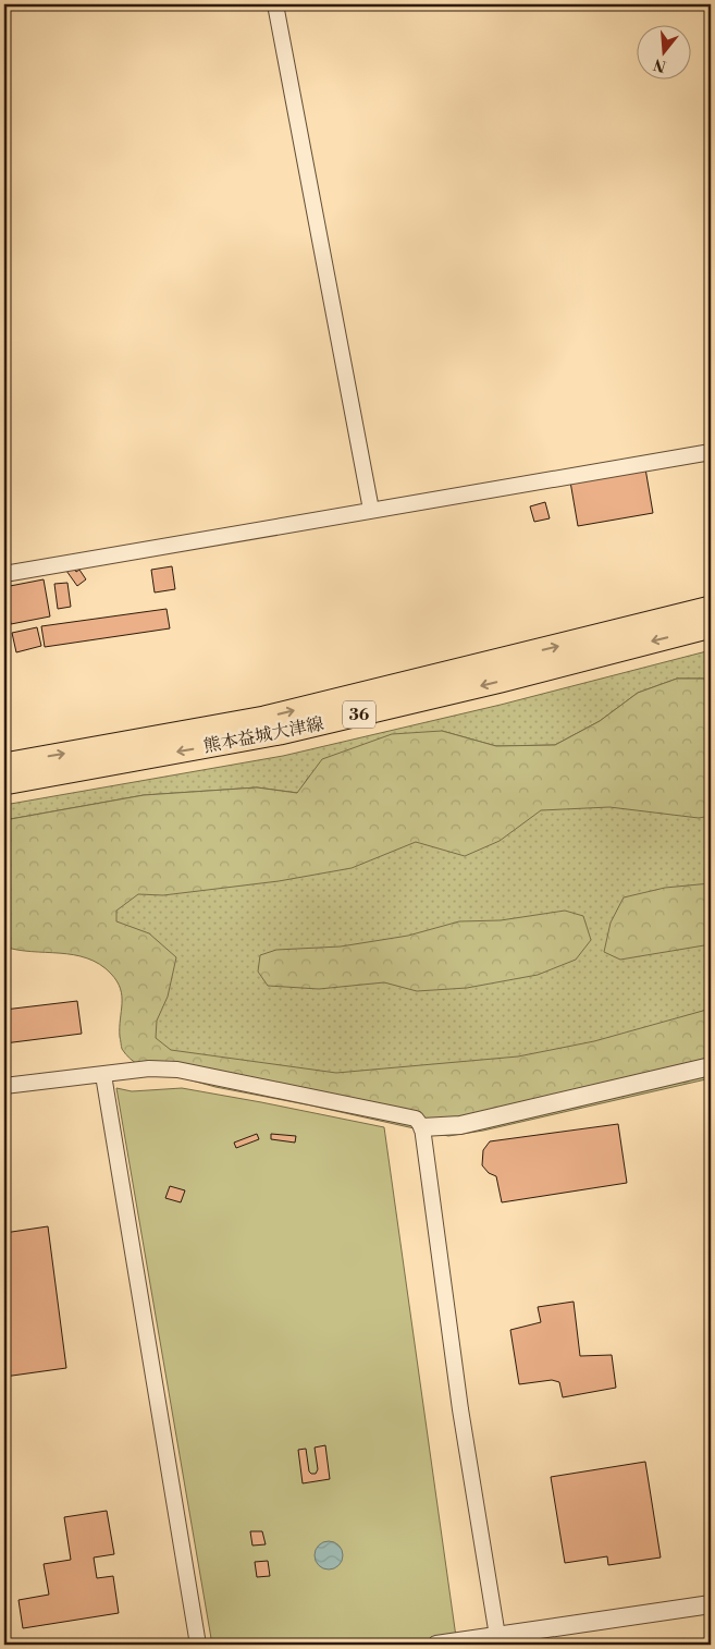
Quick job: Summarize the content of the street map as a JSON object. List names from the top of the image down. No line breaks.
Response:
{"streets":{"main road":["36","熊本益城大津線"]},"north":"bottom"}
